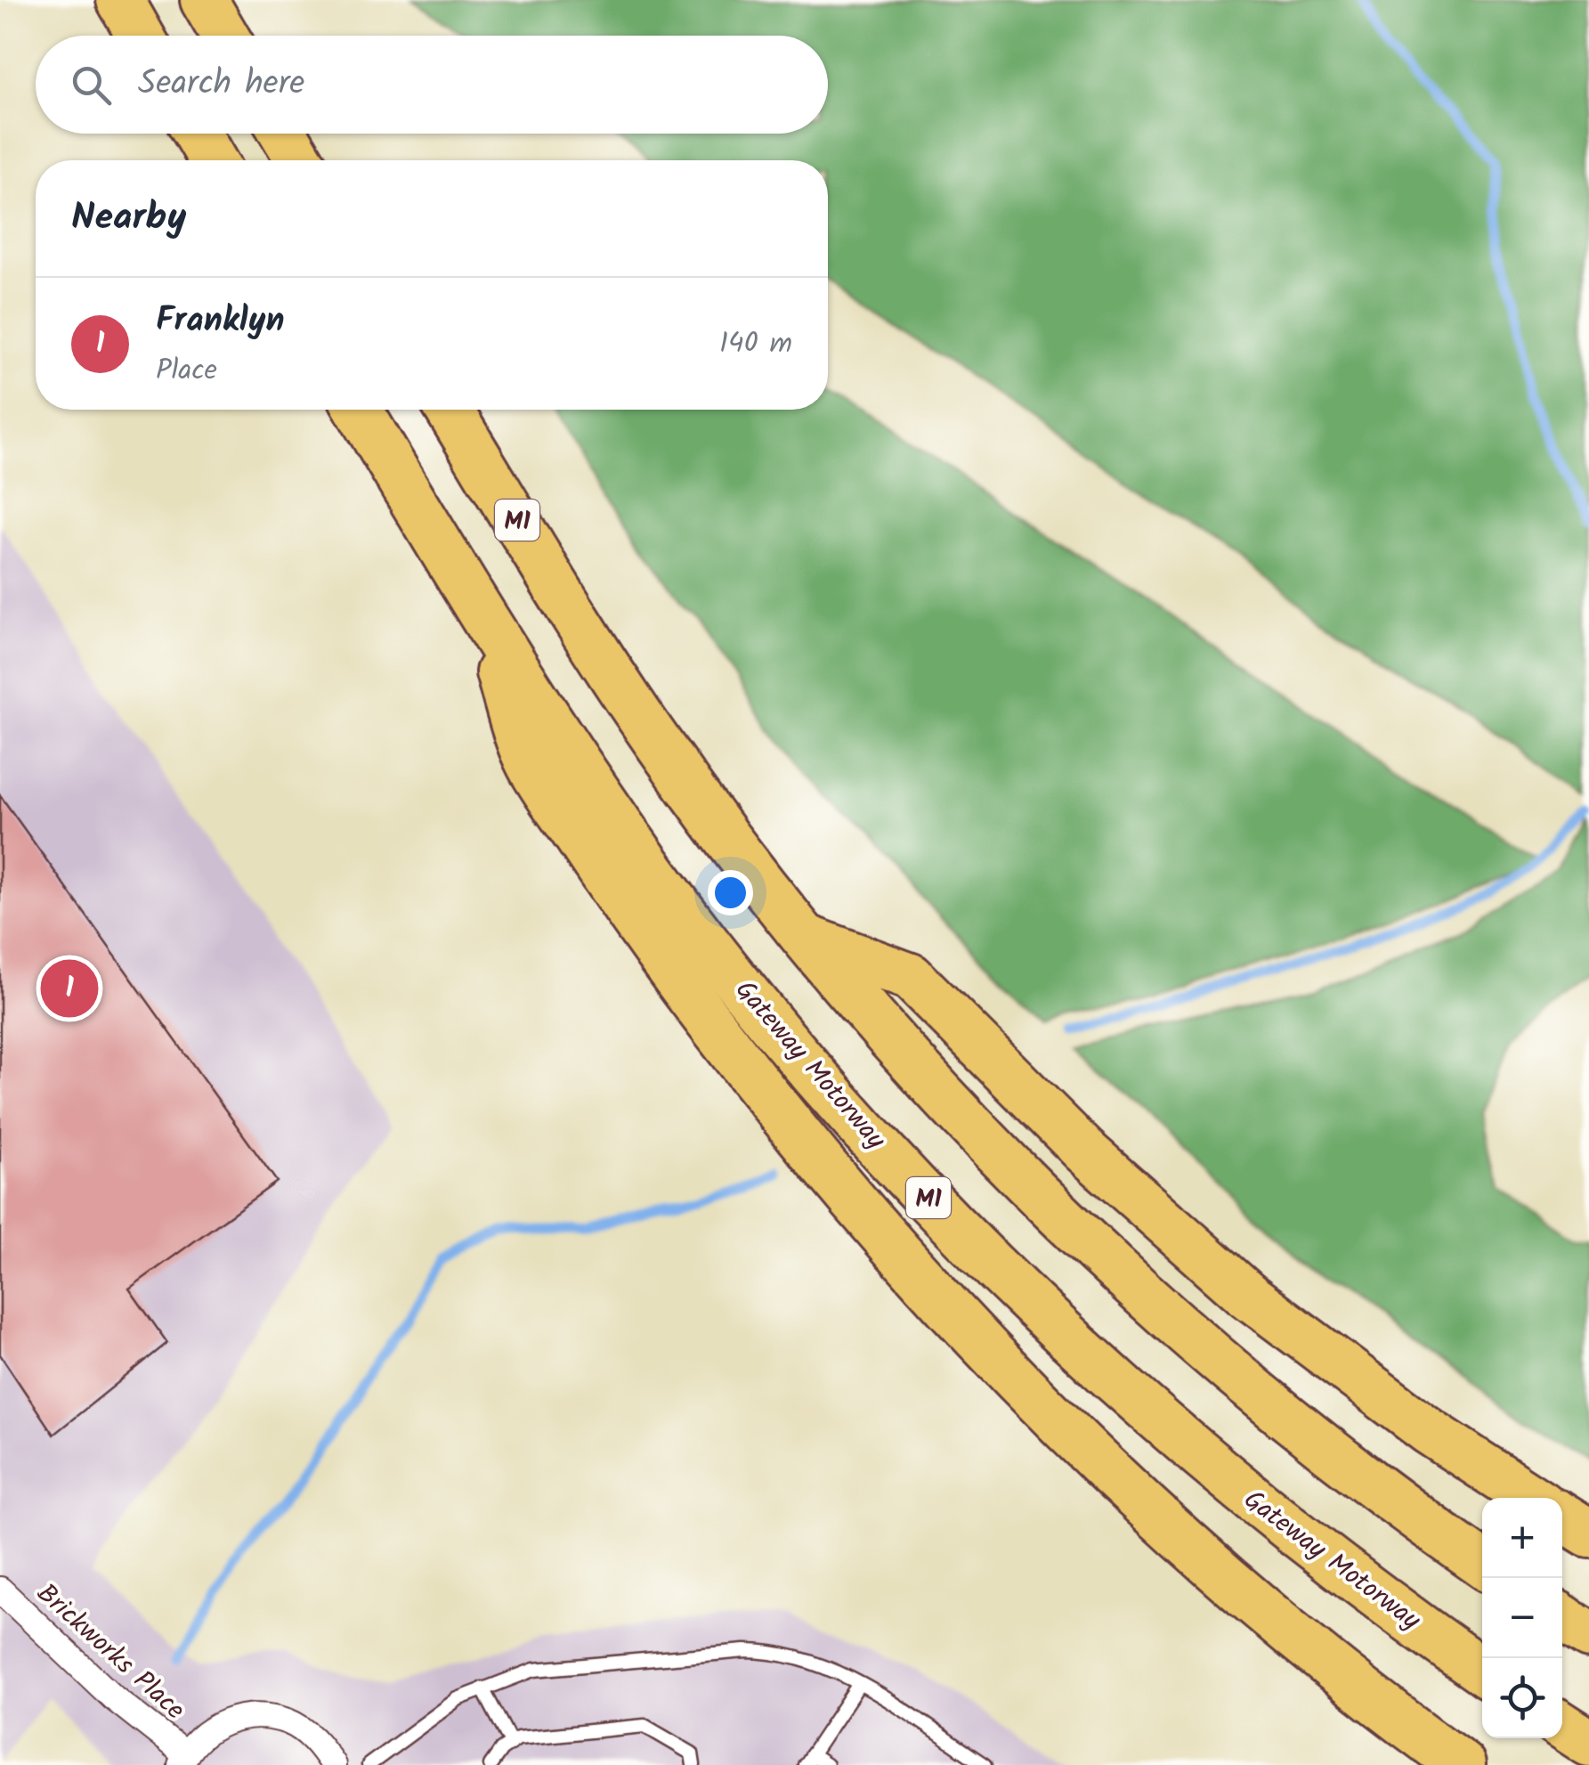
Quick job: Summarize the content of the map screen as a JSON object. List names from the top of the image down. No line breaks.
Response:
{"streets":{"highway":["M1","Gateway Motorway"],"street":["Brickworks Place"]},"page":{"search":"Search here","heading":"Nearby","list":[{"mark":"1","name":"Franklyn","note":"Place","value":"140 m"}],"pins":"1","map_buttons":["+","−"]}}
